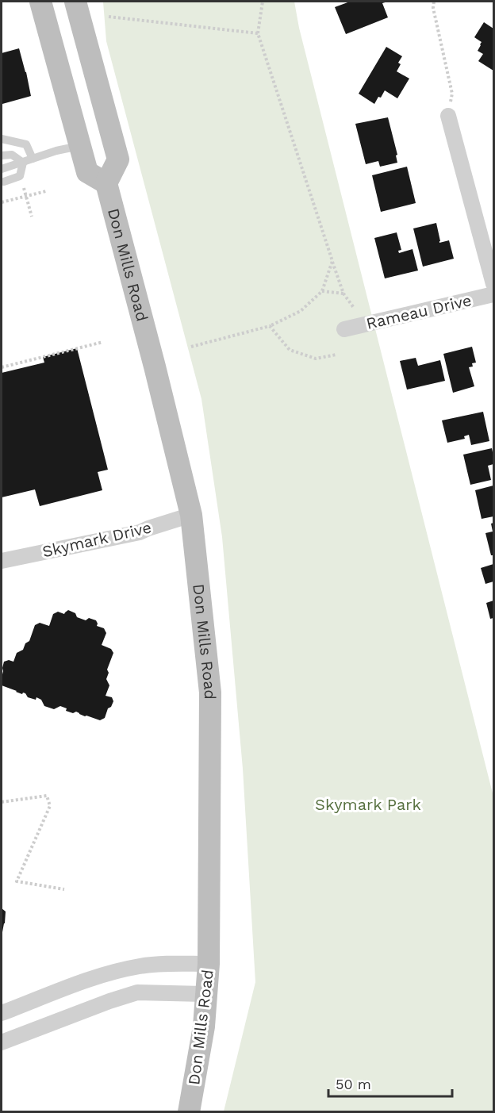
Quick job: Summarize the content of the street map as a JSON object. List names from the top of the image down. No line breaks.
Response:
{"streets":{"main road":["Don Mills Road"],"street":["Rameau Drive","Skymark Drive"]},"crossings":[["Don Mills Road","Skymark Drive"]],"parks":["Skymark Park"],"scale_bar":"50 m"}
